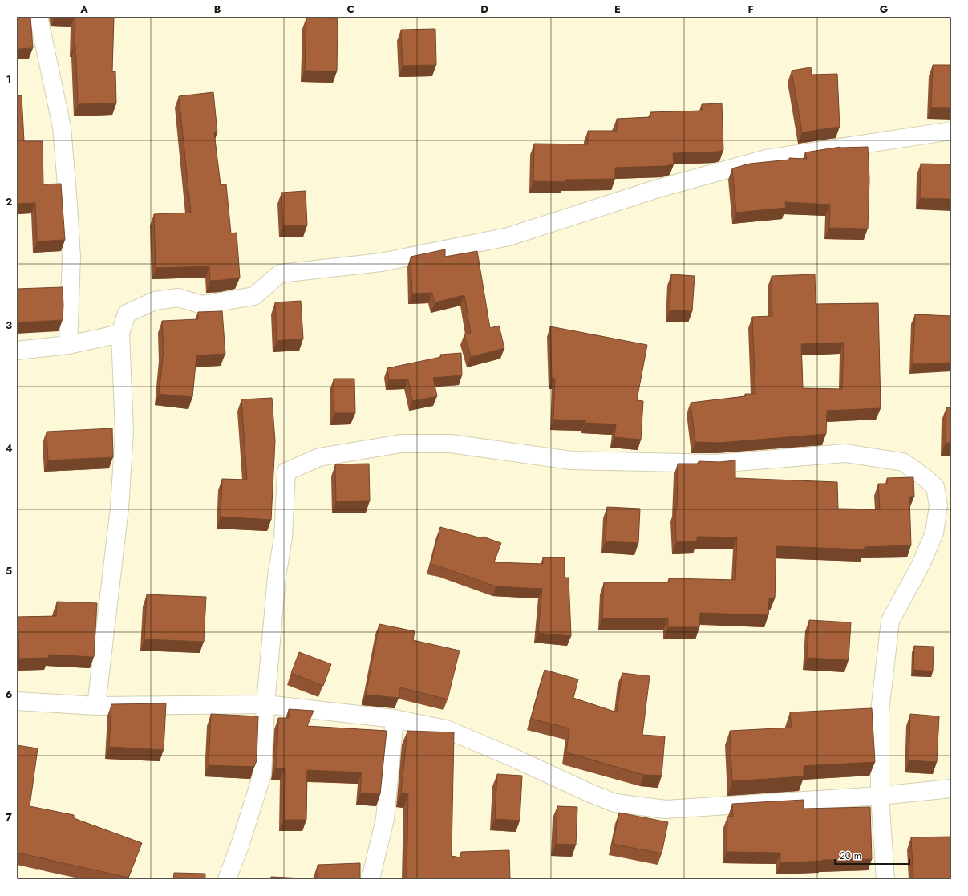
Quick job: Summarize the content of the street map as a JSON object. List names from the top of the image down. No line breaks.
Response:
{"scale_bar":"20 m","grid":{"columns":["A","B","C","D","E","F","G"],"rows":["1","2","3","4","5","6","7"]}}
